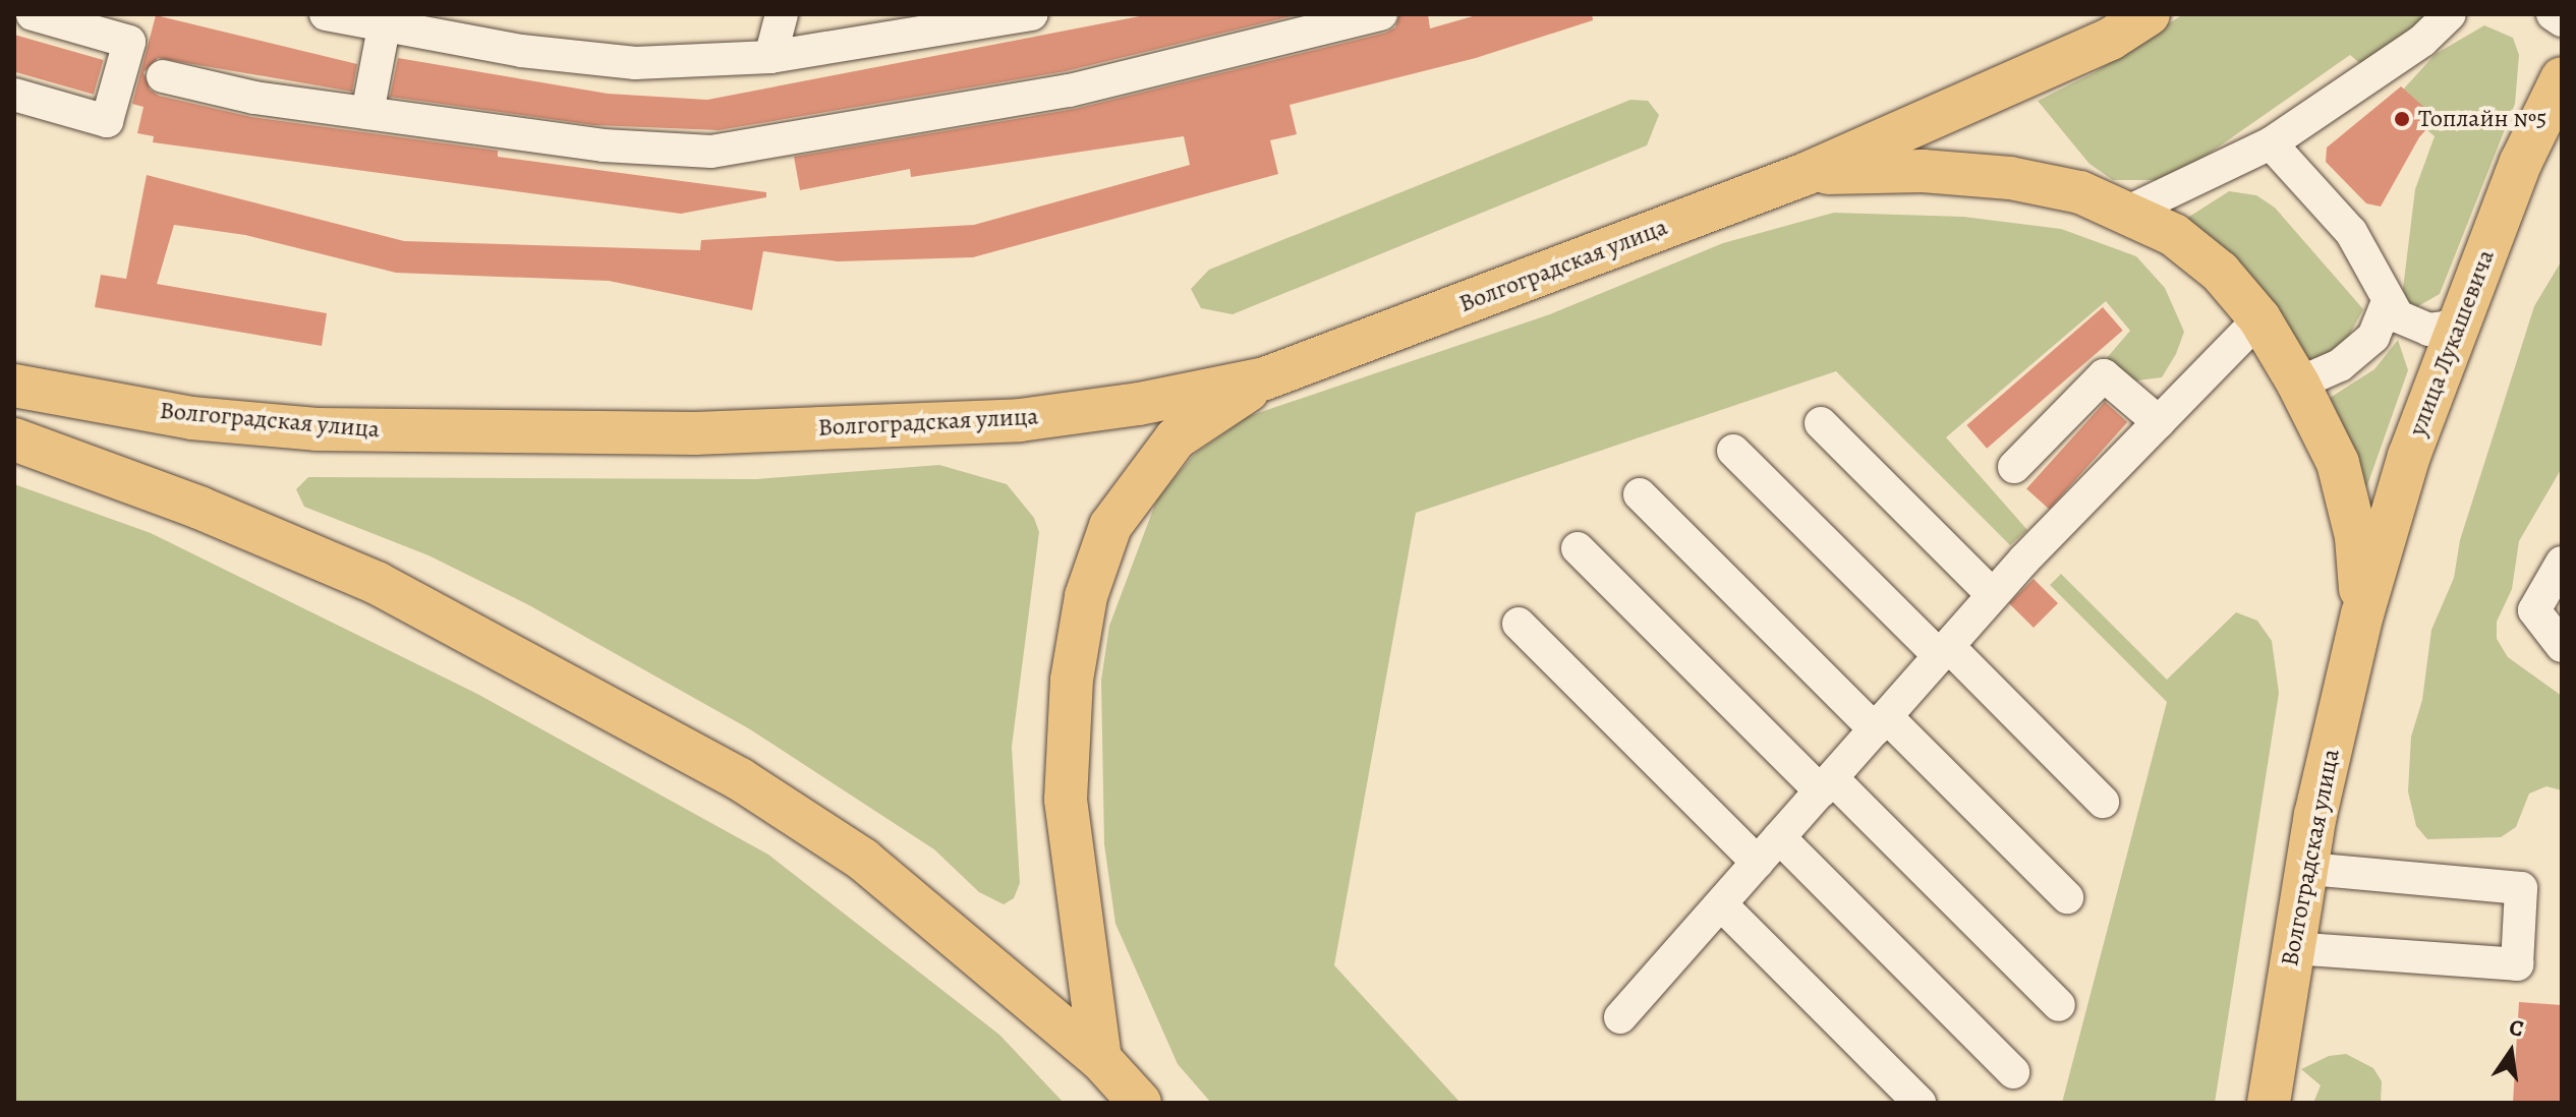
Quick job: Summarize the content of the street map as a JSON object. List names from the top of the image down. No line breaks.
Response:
{"streets":{"main road":["Волгоградская улица","улица Лукашевича"]},"crossings":[["Волгоградская улица","улица Лукашевича"]],"places":["Топлайн №5"],"north":"top"}
